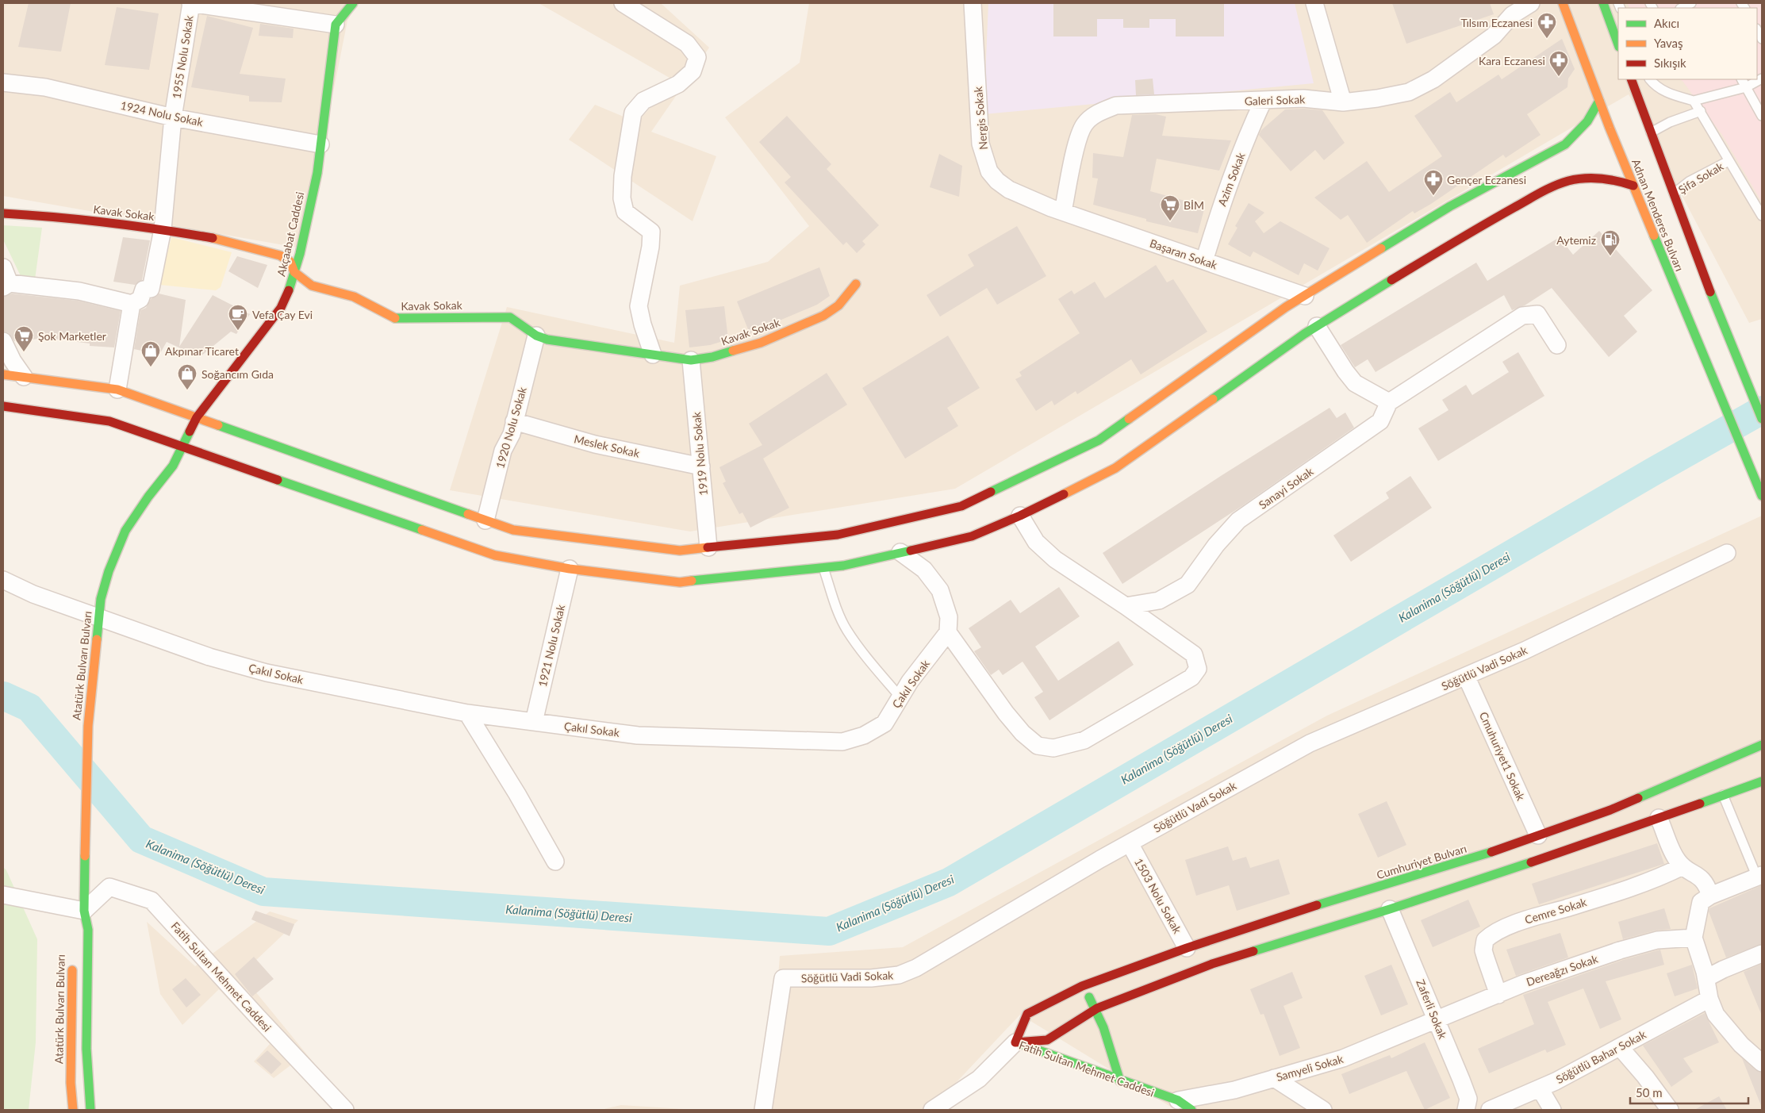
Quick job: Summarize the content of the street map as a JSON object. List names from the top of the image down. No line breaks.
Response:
{"streets":{"main road":["Kavak Sokak","Adnan Menderes Bulvarı","Akçaabat Caddesi","Atatürk Bulvarı Bulvarı","Cumhuriyet Bulvarı","Fatih Sultan Mehmet Caddesi"],"street":["1955 Nolu Sokak","Galeri Sokak","1924 Nolu Sokak","Nergis Sokak","Azim Sokak","Başaran Sokak","1920 Nolu Sokak","Meslek Sokak","1919 Nolu Sokak","Sanayi Sokak","1921 Nolu Sokak","Söğütlü Vadi Sokak","Çakıl Sokak","Cmuhuriyet1 Sokak","1503 Nolu Sokak","Cemre Sokak","Dereağzı Sokak","Zaferli Sokak","Söğütlü Bahar Sokak","Samyeli Sokak"],"lane":["Şifa Sokak"]},"crossings":[["1955 Nolu Sokak","1924 Nolu Sokak"],["1955 Nolu Sokak","Kavak Sokak"],["Galeri Sokak","Nergis Sokak"],["Galeri Sokak","Azim Sokak"],["Galeri Sokak","Başaran Sokak"],["1924 Nolu Sokak","Akçaabat Caddesi"],["Nergis Sokak","Başaran Sokak"],["Şifa Sokak","Adnan Menderes Bulvarı"],["Azim Sokak","Başaran Sokak"],["Kavak Sokak","Akçaabat Caddesi"],["Kavak Sokak","1920 Nolu Sokak"],["Kavak Sokak","1919 Nolu Sokak"],["Akçaabat Caddesi","Atatürk Bulvarı Bulvarı"],["1920 Nolu Sokak","Meslek Sokak"],["Meslek Sokak","1919 Nolu Sokak"],["1921 Nolu Sokak","Çakıl Sokak"],["Atatürk Bulvarı Bulvarı","Çakıl Sokak"],["Atatürk Bulvarı Bulvarı","Fatih Sultan Mehmet Caddesi"],["Söğütlü Vadi Sokak","Cmuhuriyet1 Sokak"],["Söğütlü Vadi Sokak","1503 Nolu Sokak"],["Cmuhuriyet1 Sokak","Cumhuriyet Bulvarı"],["Cumhuriyet Bulvarı","1503 Nolu Sokak"],["Cumhuriyet Bulvarı","Fatih Sultan Mehmet Caddesi"],["Cemre Sokak","Dereağzı Sokak"],["Dereağzı Sokak","Zaferli Sokak"],["Dereağzı Sokak","Samyeli Sokak"],["Fatih Sultan Mehmet Caddesi","Samyeli Sokak"],["Zaferli Sokak","Samyeli Sokak"]],"water":["Kalanima (Söğütlü) Deresi"],"places":{"pharmacy":["Tılsım Eczanesi","Kara Eczanesi","Gençer Eczanesi"],"supermarket":["BİM","Şok Marketler"],"fuel station":["Aytemiz"],"cafe":["Vefa Çay Evi"],"shop":["Akpınar Ticaret","Soğancım Gıda"]},"legend":["Akıcı","Yavaş","Sıkışık"],"scale_bar":"50 m"}
